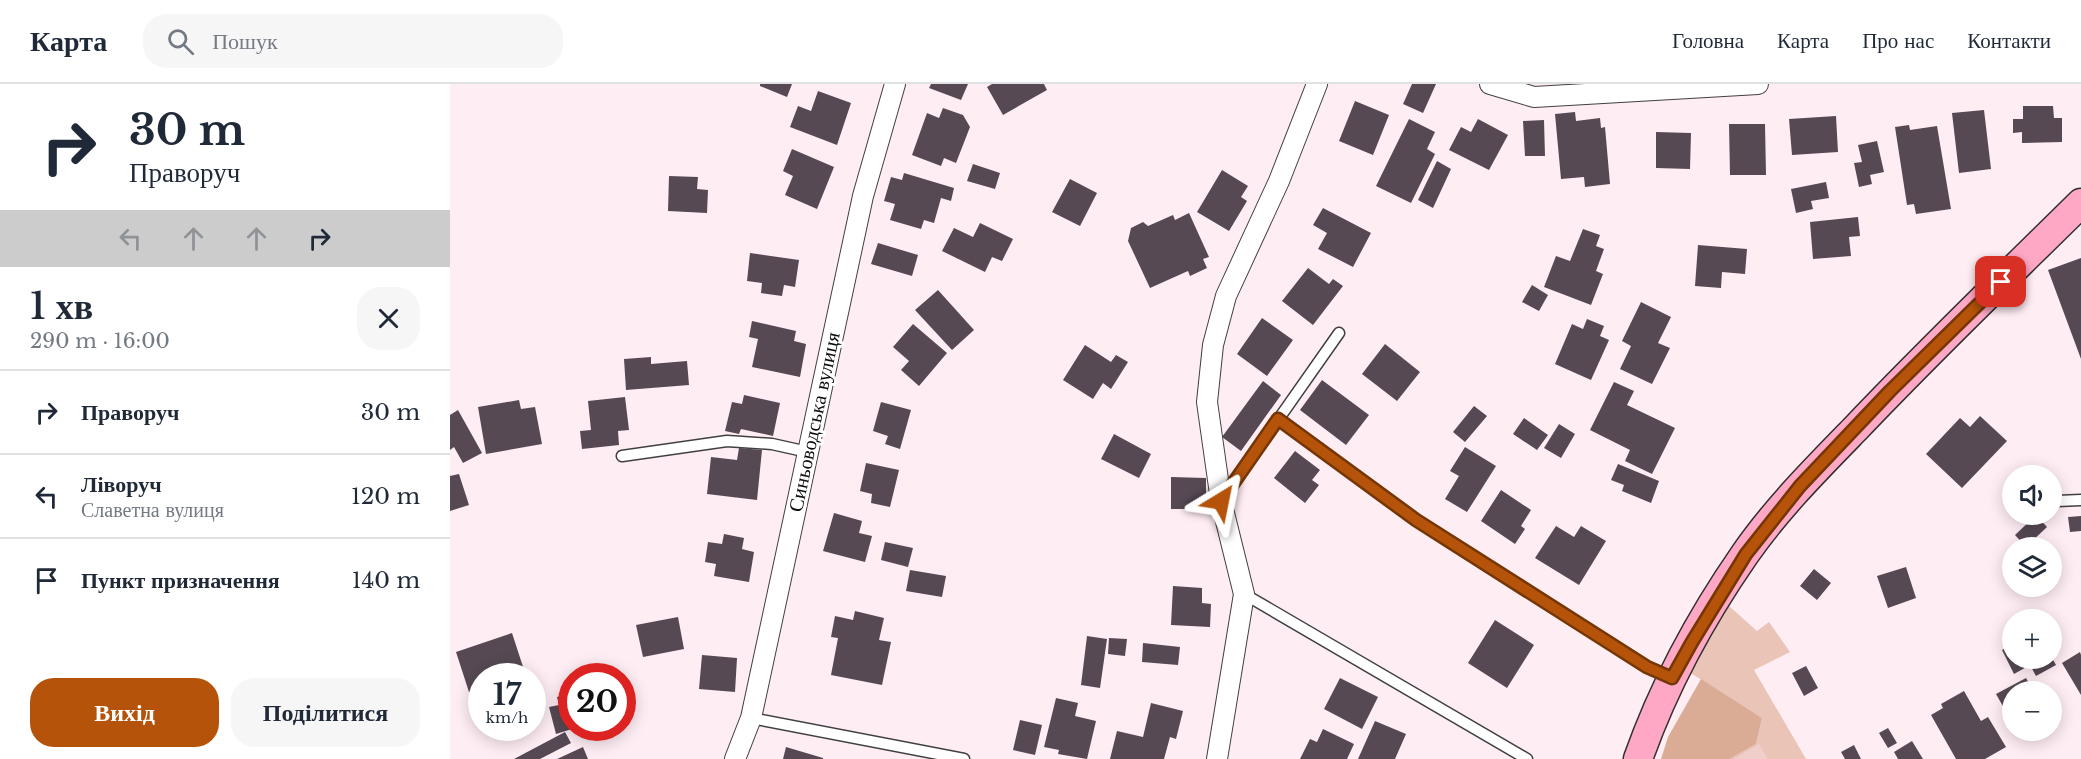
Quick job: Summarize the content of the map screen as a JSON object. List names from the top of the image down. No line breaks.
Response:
{"streets":{"street":["Синьоводська вулиця"]},"page":{"header":"Карта","search":"Пошук","nav":["Головна","Карта","Про нас","Контакти"],"turn":["30 m","Праворуч"],"heading":["1 хв","290 m · 16:00"],"list":[{"name":"Праворуч","value":"30 m"},{"name":"Ліворуч","note":"Славетна вулиця","value":"120 m"},{"name":"Пункт призначення","value":"140 m"}],"map_buttons":["+","−"],"speed":"17 km/h","limit":"20","buttons":["Вихід","Поділитися"]}}
